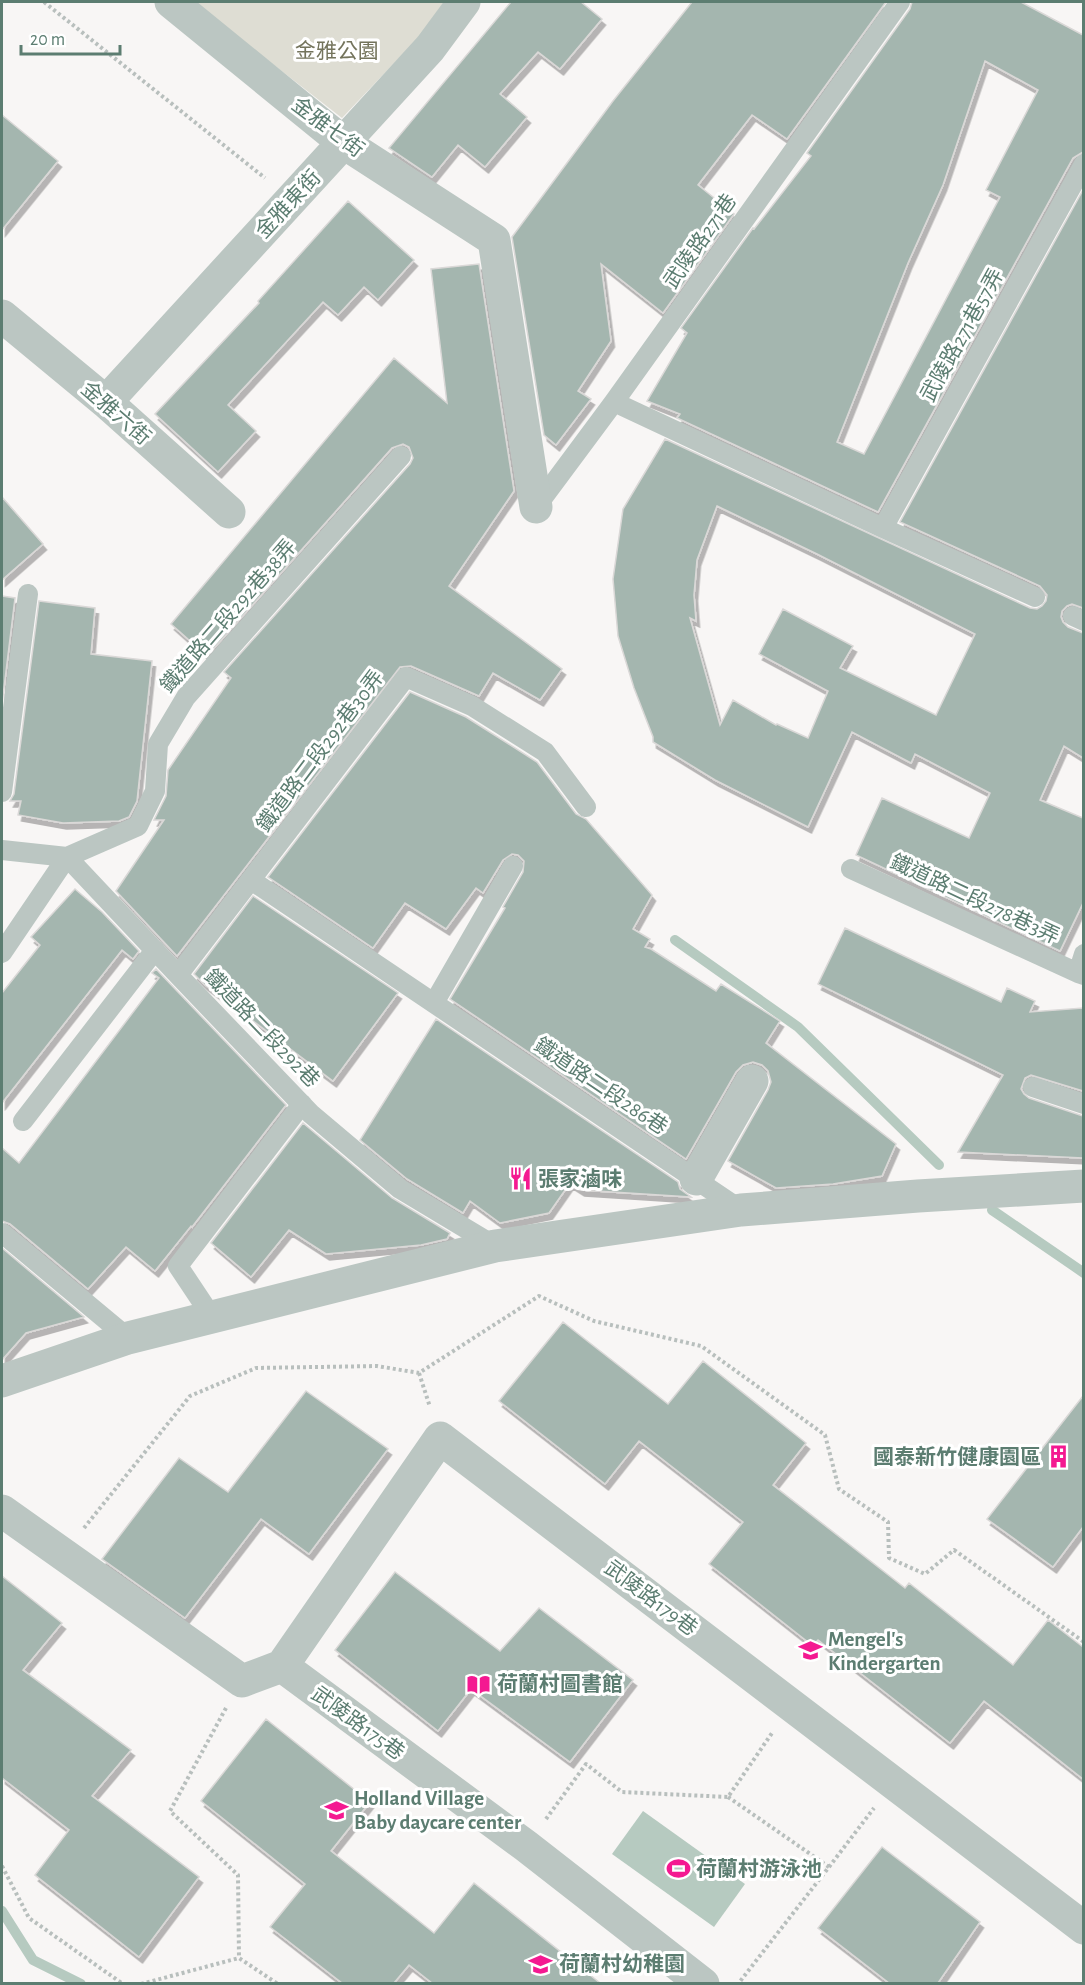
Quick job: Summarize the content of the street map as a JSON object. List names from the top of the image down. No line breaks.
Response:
{"streets":{"street":["金雅七街","金雅東街","金雅六街","武陵路179巷","武陵路175巷"],"lane":["武陵路271巷","武陵路271巷57弄","鐵道路二段292巷38弄","鐵道路二段292巷30弄","鐵道路二段278巷3弄","鐵道路二段292巷","鐵道路二段286巷"]},"crossings":[["金雅七街","金雅東街"],["金雅七街","武陵路271巷"],["金雅東街","金雅六街"],["鐵道路二段292巷38弄","鐵道路二段292巷"],["鐵道路二段292巷30弄","鐵道路二段292巷"],["鐵道路二段292巷30弄","鐵道路二段286巷"],["武陵路179巷","武陵路175巷"]],"parks":["金雅公園"],"places":{"restaurant":["張家滷味"],"building":["國泰新竹健康園區"],"school or university":["Mengel's Kindergarten","Holland Village Baby daycare center","荷蘭村幼稚園"],"library":["荷蘭村圖書館"],"sports":["荷蘭村游泳池"]},"scale_bar":"20 m"}
